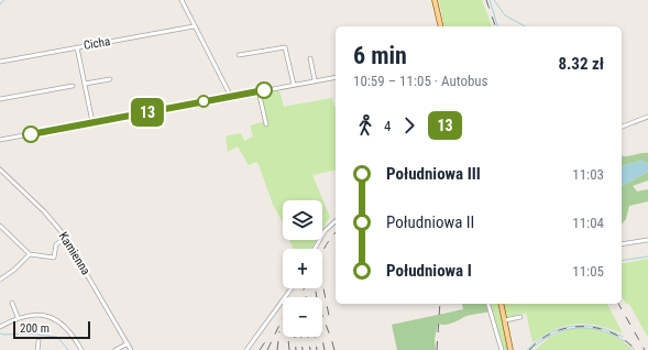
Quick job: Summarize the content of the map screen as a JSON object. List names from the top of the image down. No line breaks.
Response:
{"streets":{"street":["Cicha","Kamienna"]},"lines":["bus line 13"],"scale_bar":"200 m","page":{"on_map":"13","heading":["6 min","10:59 – 11:05 · Autobus","8.32 zł"],"legs":["4","13"],"list":[{"name":"Południowa III","value":"11:03"},{"name":"Południowa II","value":"11:04"},{"name":"Południowa I","value":"11:05"}],"map_buttons":["+","−"],"scale":"200 m"}}
